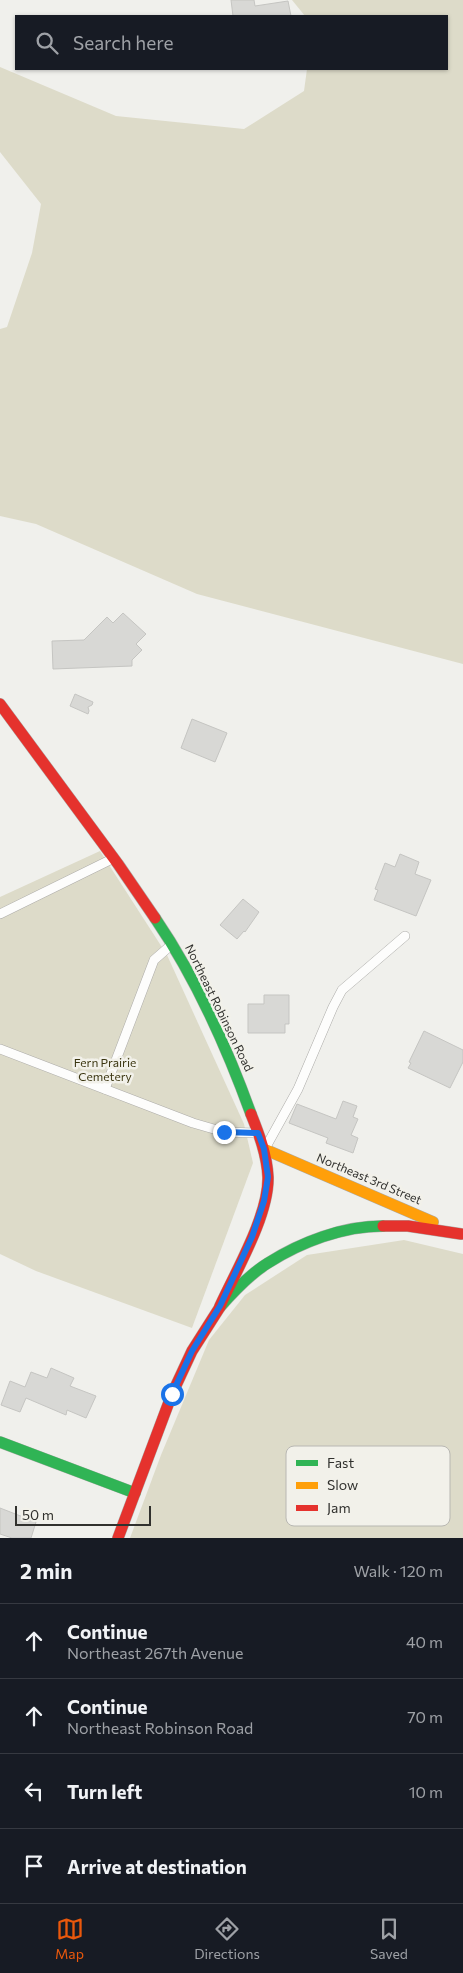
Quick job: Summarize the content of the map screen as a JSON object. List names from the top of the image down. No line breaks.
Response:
{"streets":{"street":["Northeast Robinson Road","Northeast 3rd Street"]},"crossings":[["Northeast Robinson Road","Northeast 3rd Street"]],"parks":["Fern Prairie Cemetery"],"legend":["Fast","Slow","Jam"],"scale_bar":"50 m","page":{"search":"Search here","scale":"50 m","heading":["2 min","Walk · 120 m"],"list":[["Continue","Northeast 267th Avenue","40 m"],["Continue","Northeast Robinson Road","70 m"],["Turn left","10 m"],"Arrive at destination"],"nav":["Map","Directions","Saved"]}}
